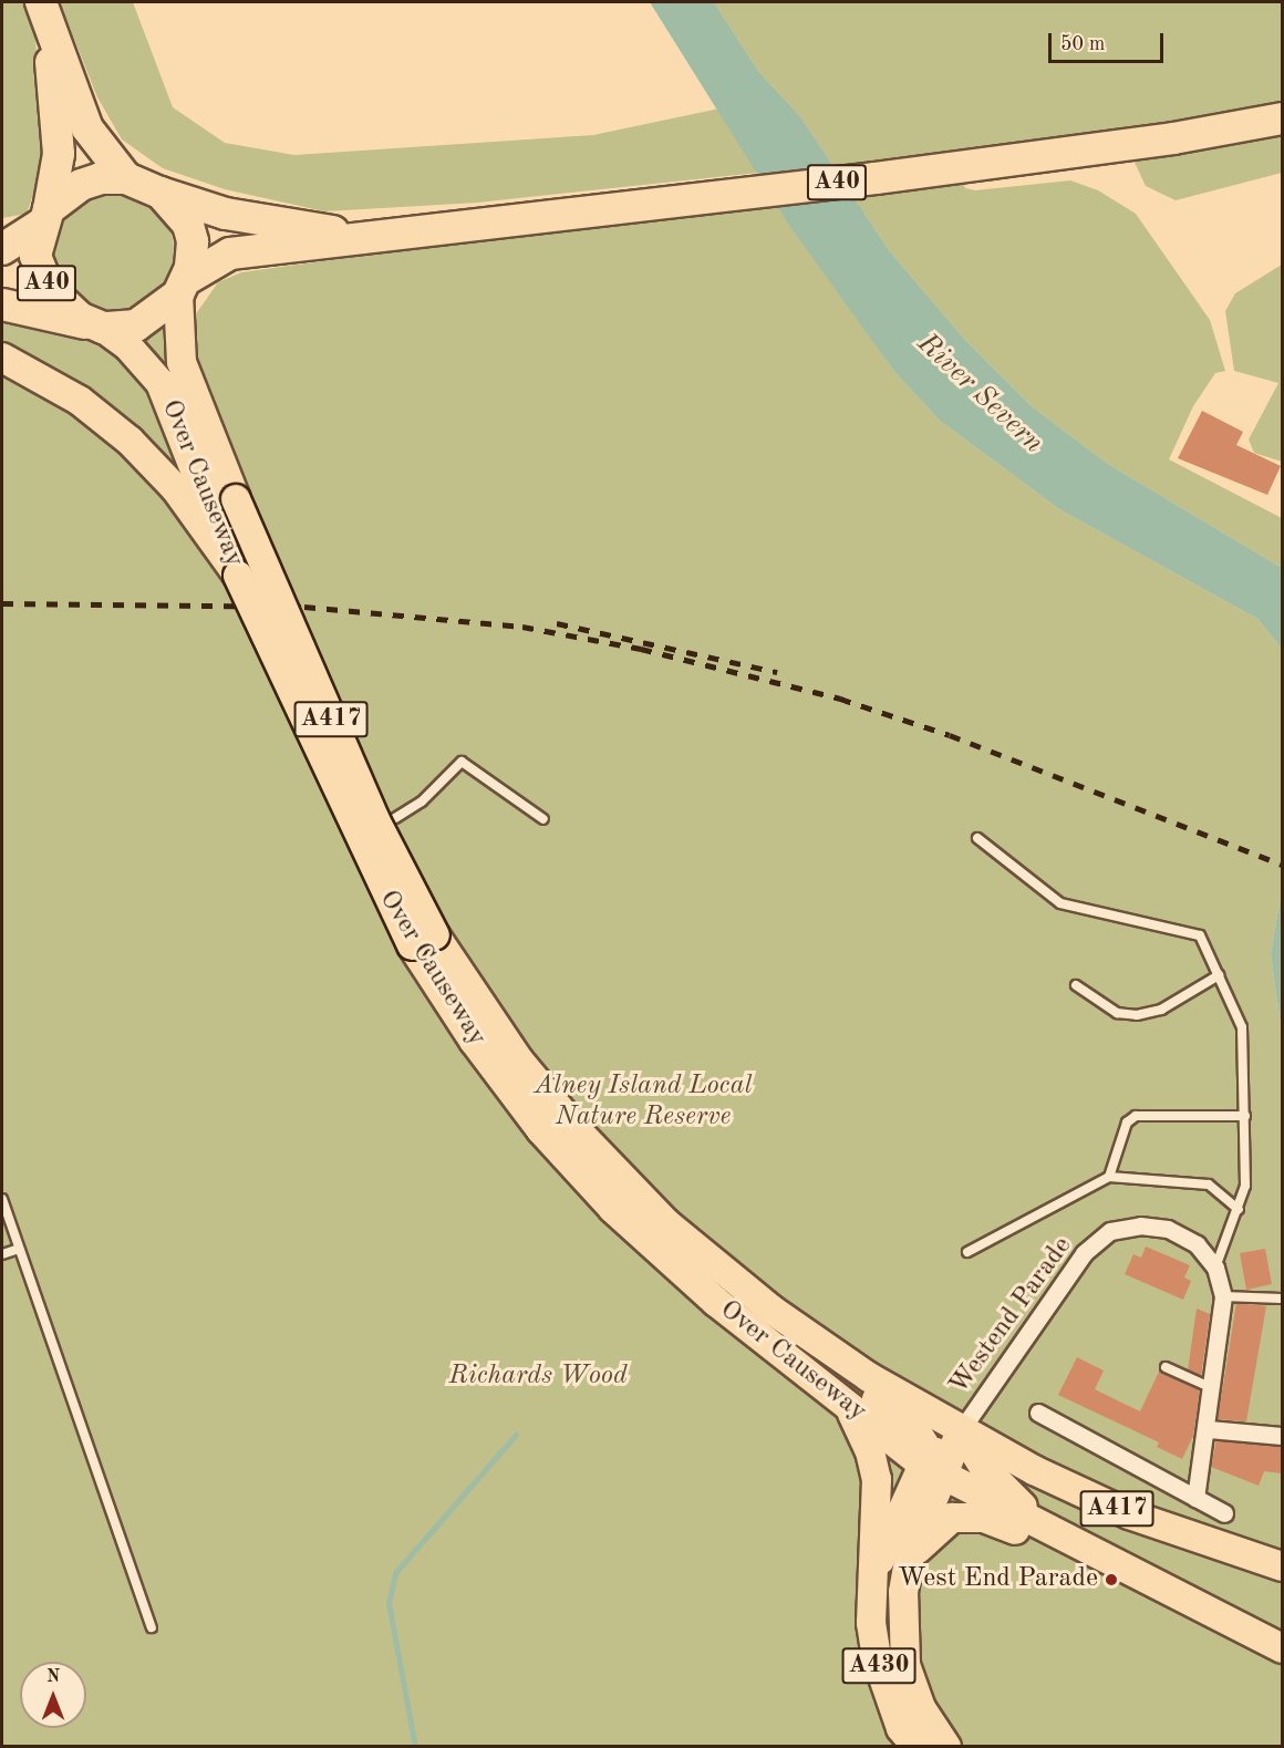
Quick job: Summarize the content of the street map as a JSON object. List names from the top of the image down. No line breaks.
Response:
{"streets":{"highway":["A40"],"main road":["Over Causeway","A417","A430"],"street":["Westend Parade"]},"crossings":[["A40","Over Causeway"],["Over Causeway","A417"],["Over Causeway","Westend Parade"],["Over Causeway","A430"],["A417","Westend Parade"],["A417","A430"]],"water":["River Severn"],"parks":["Alney Island Local Nature Reserve","Richards Wood"],"places":["West End Parade"],"scale_bar":"50 m","north":"top"}
